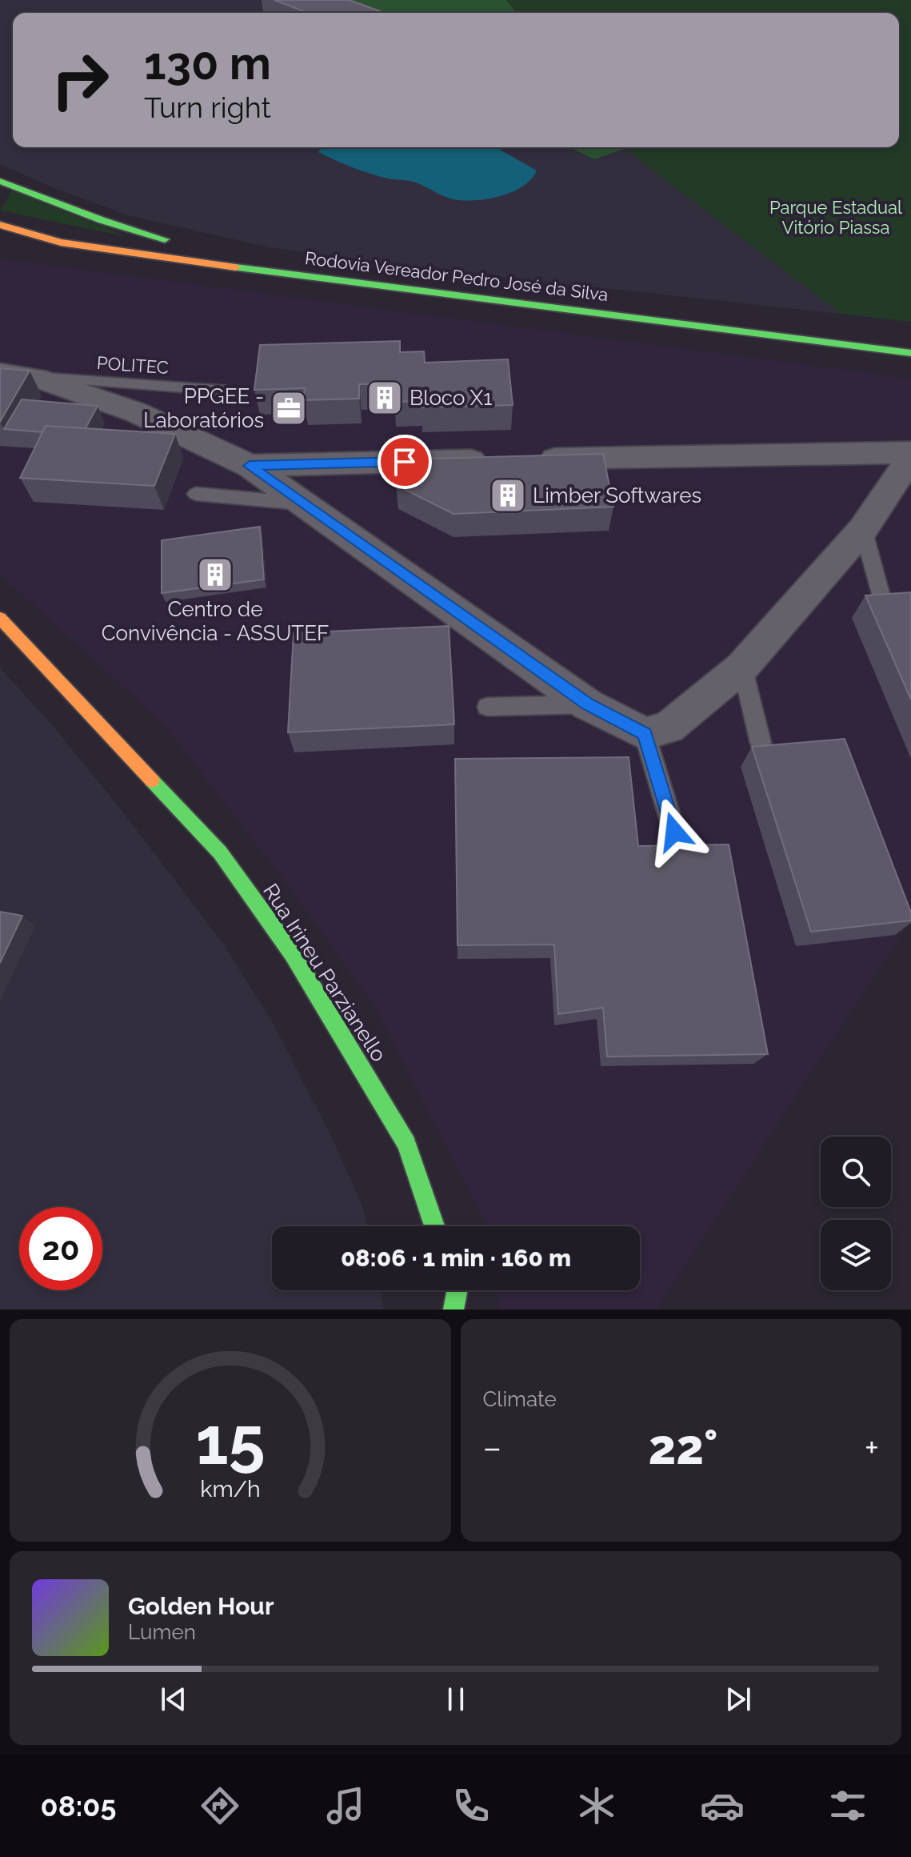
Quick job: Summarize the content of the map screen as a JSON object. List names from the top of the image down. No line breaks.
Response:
{"streets":{"main road":["Rodovia Vereador Pedro José da Silva","Rua Irineu Parzianello"],"lane":["POLITEC"]},"parks":["Parque Estadual Vitório Piassa"],"places":{"building":["Bloco X1","Limber Softwares","Centro de Convivência - ASSUTEF"],"office":["PPGEE - Laboratórios"]},"page":{"turn":["130 m","Turn right"],"limit":"20","trip":"08:06 · 1 min · 160 m","tile":"Climate","heat":["−","22°","+"],"song":["Golden Hour","Lumen"],"tabs":"08:05","gauge":["15","km/h"]}}
